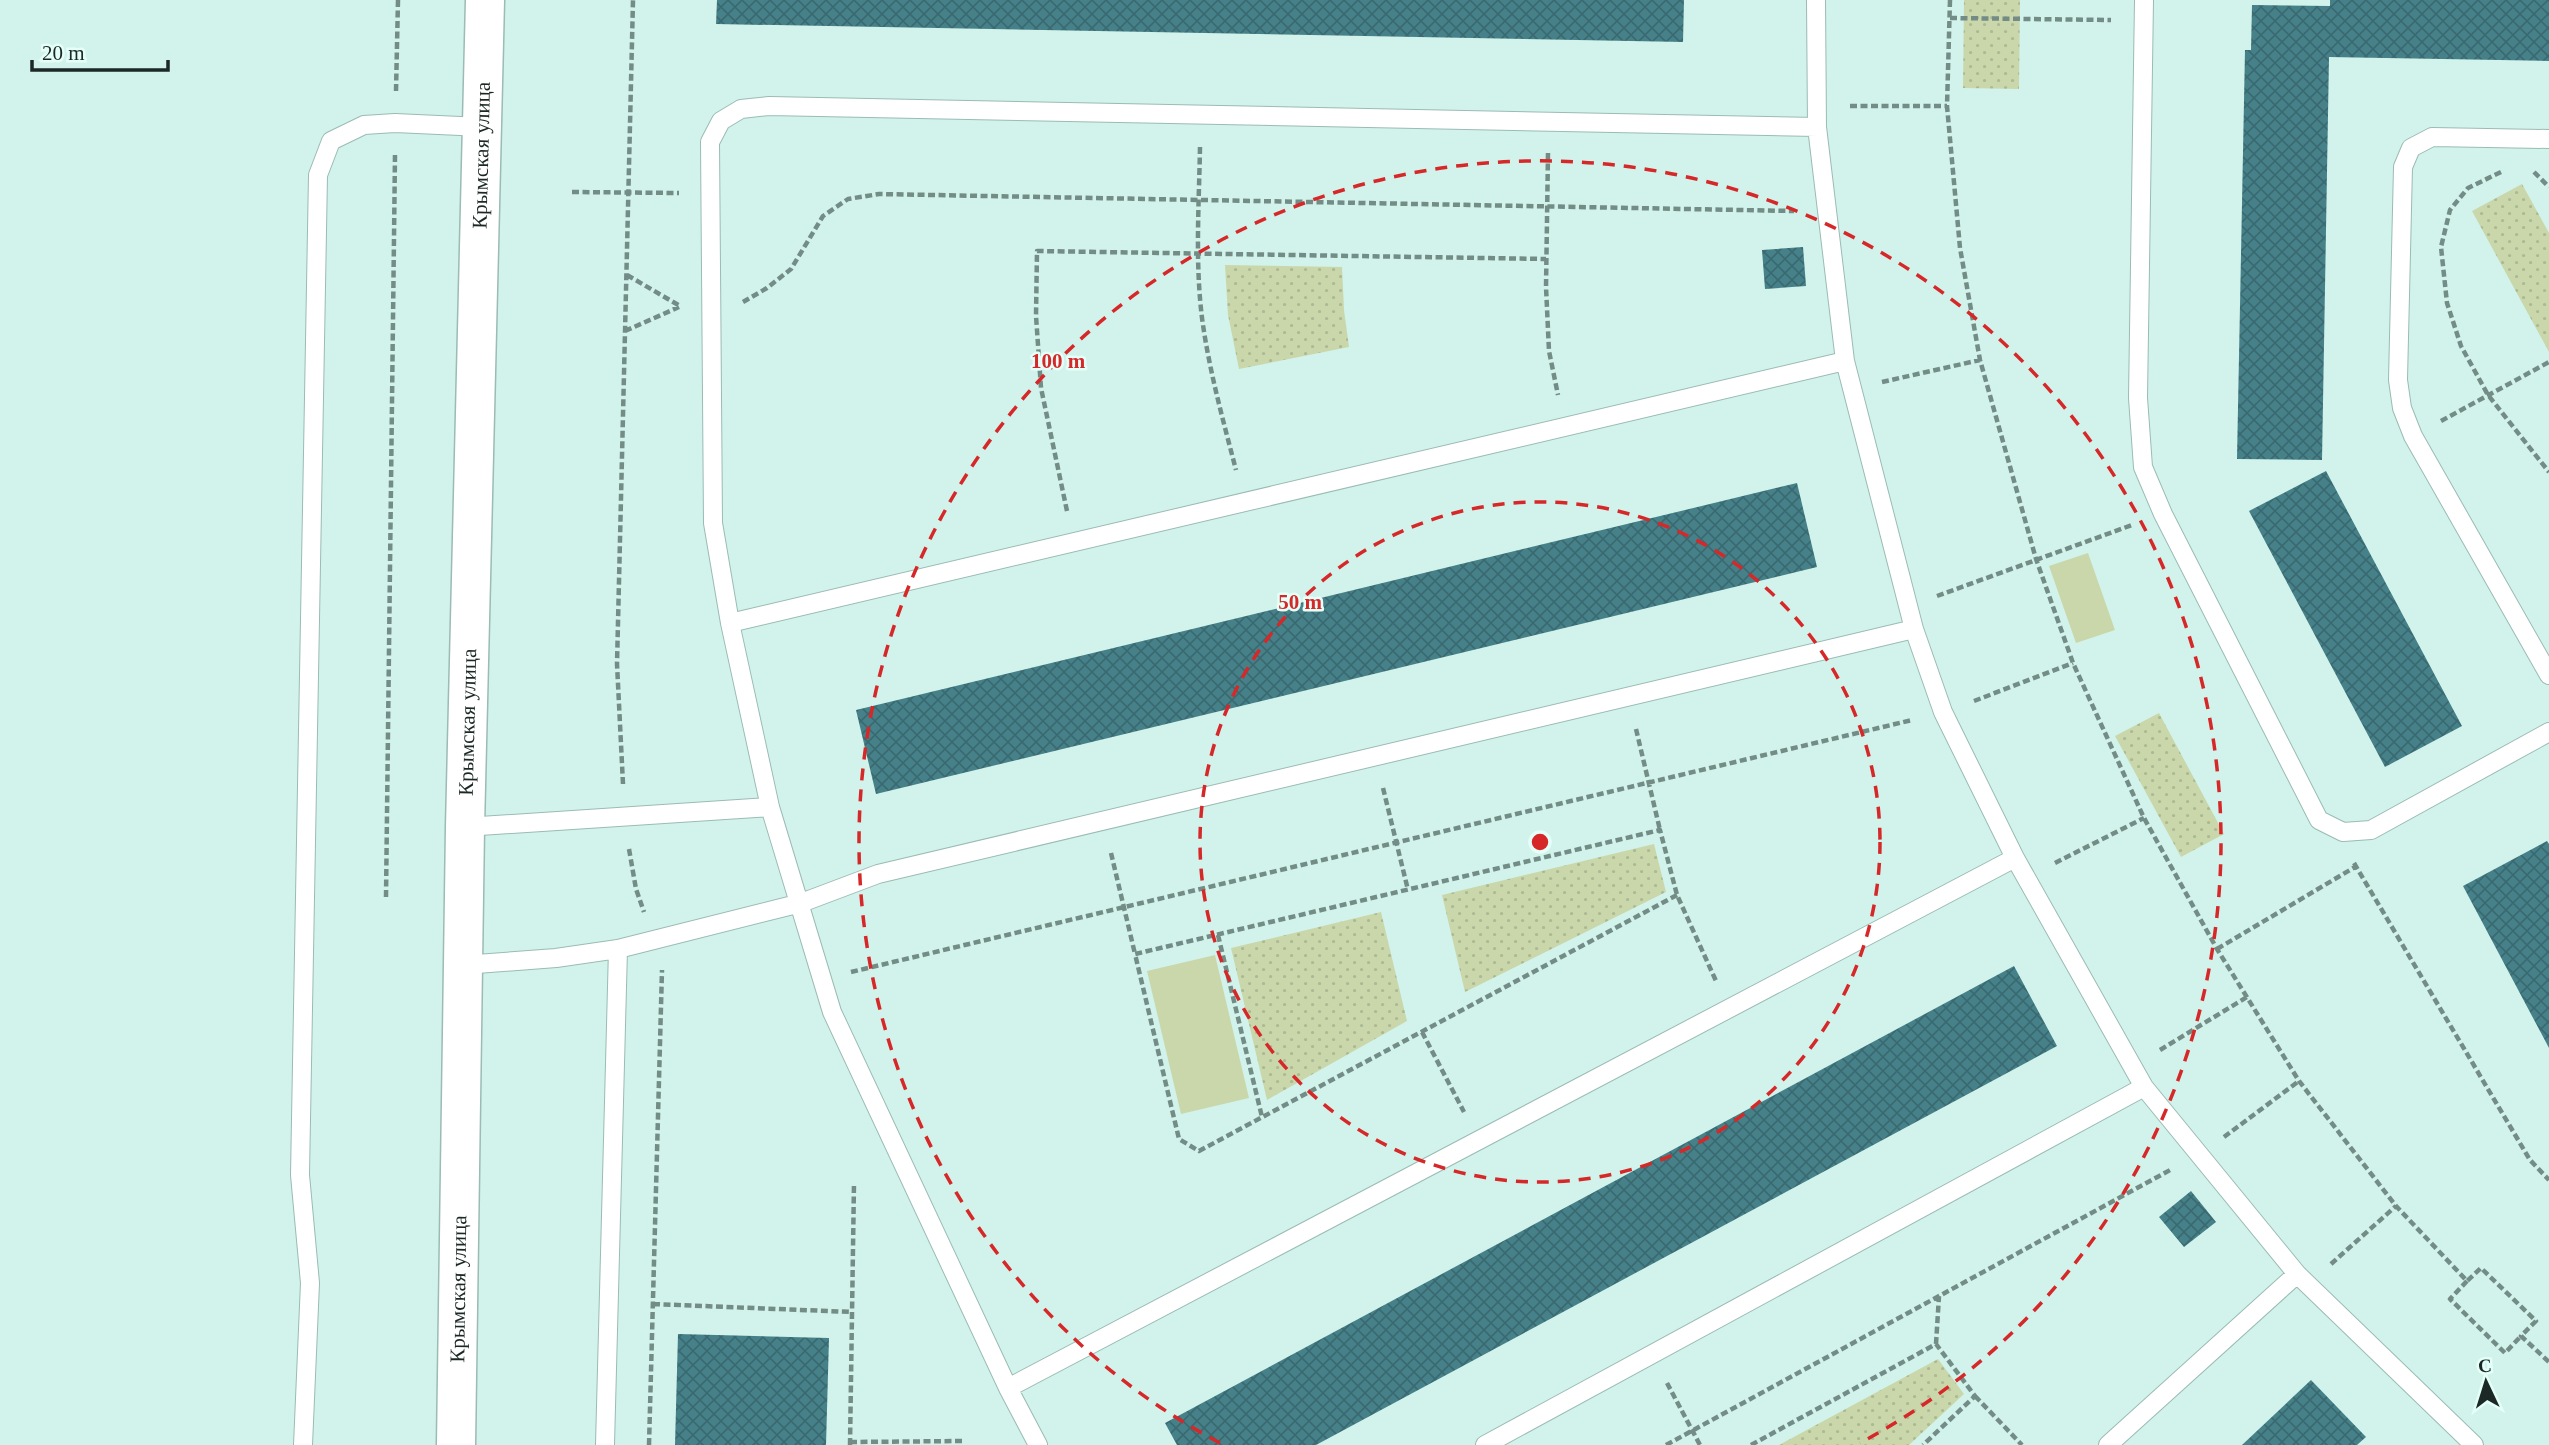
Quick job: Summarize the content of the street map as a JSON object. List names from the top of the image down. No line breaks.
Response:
{"streets":{"street":["Крымская улица"]},"scale_bar":"20 m","north":"top","rings":["100 m","50 m"]}
